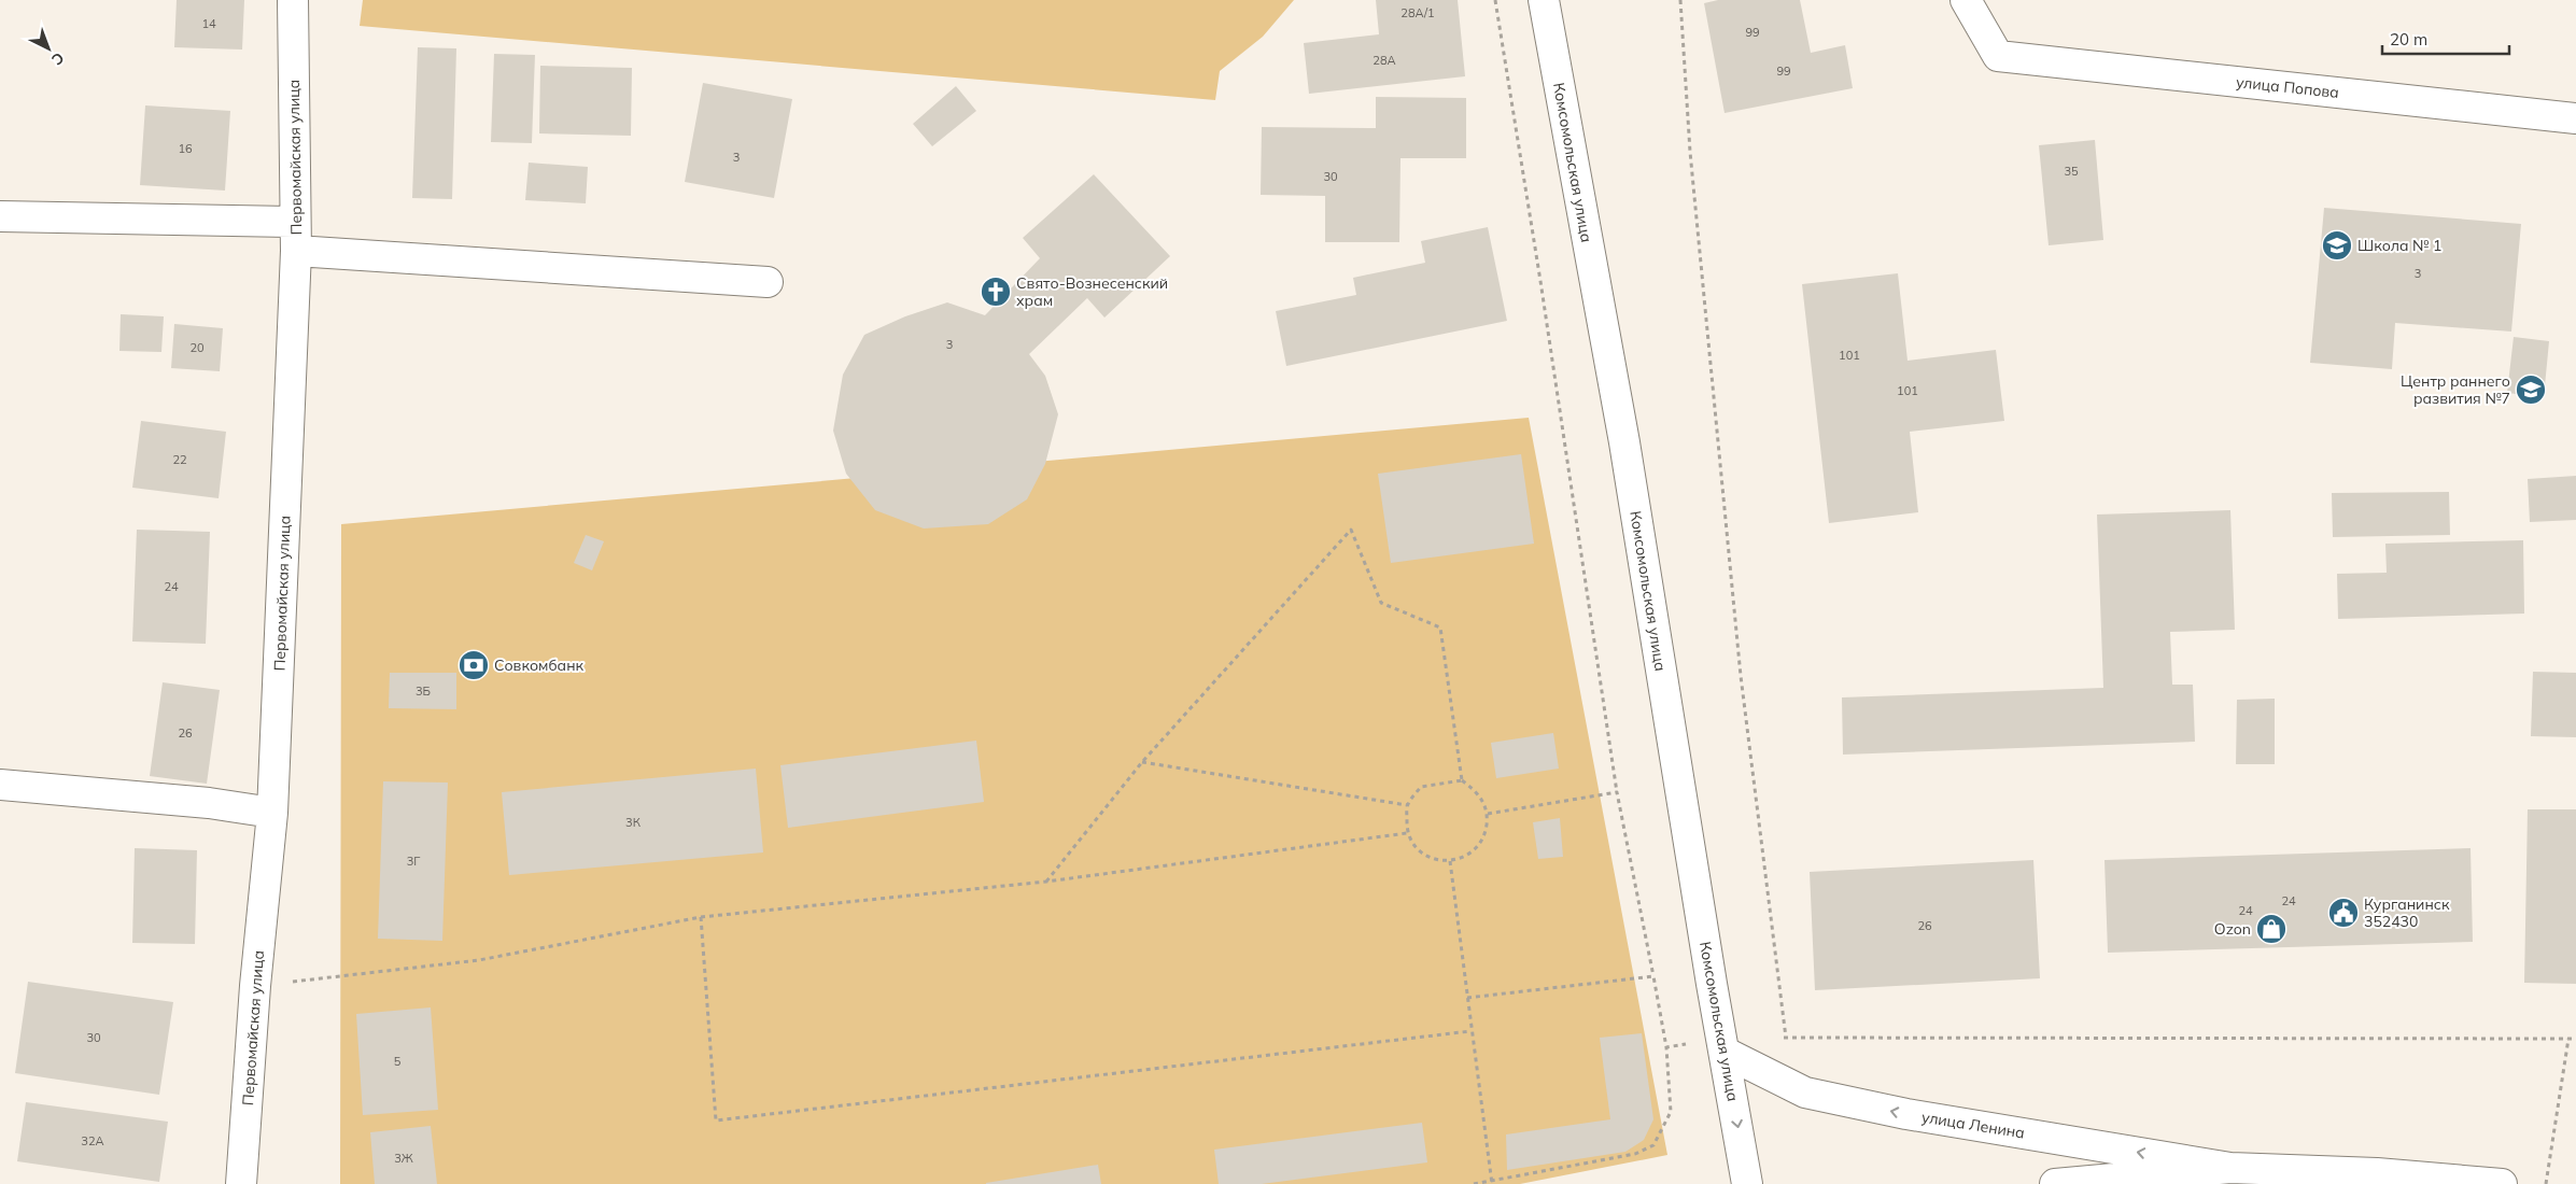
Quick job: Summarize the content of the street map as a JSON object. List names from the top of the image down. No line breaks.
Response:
{"streets":{"street":["улица Попова","Первомайская улица","Комсомольская улица","улица Ленина"]},"crossings":[["Комсомольская улица","улица Ленина"]],"places":{"school or university":["Школа № 1","Центр раннего развития №7"],"church":["Свято-Вознесенский храм"],"bank":["Совкомбанк"],"public building":["Курганинск 352430"],"shop":["Ozon"]},"house_numbers":["28А/1","14","99","28А","99","16","3","35","30","3","3","20","101","101","22","24","3Б","26","3К","3Г","24","24","26","30","5","32А","3Ж"],"scale_bar":"20 m","north":"bottom right"}
